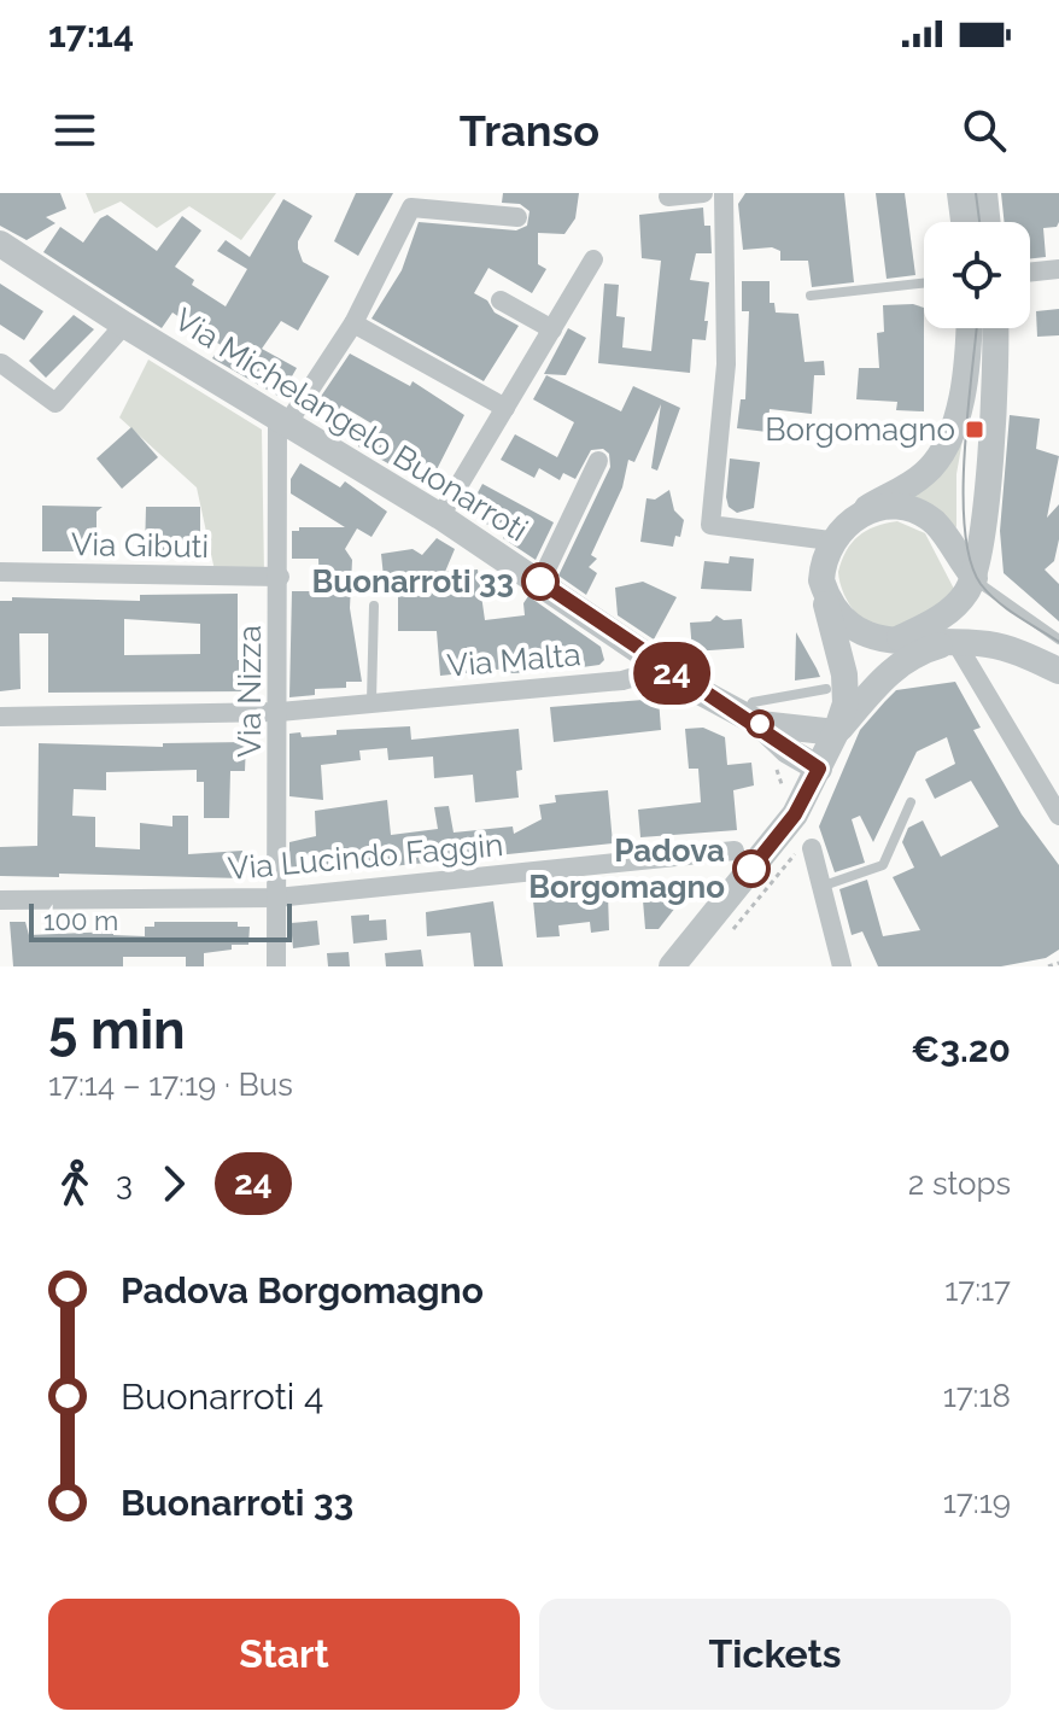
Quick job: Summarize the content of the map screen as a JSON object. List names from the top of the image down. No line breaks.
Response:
{"streets":{"street":["Via Michelangelo Buonarroti","Via Gibuti","Via Malta","Via Nizza","Via Lucindo Faggin"]},"crossings":[["Via Michelangelo Buonarroti","Via Malta"],["Via Michelangelo Buonarroti","Via Nizza"],["Via Gibuti","Via Nizza"],["Via Malta","Via Nizza"],["Via Nizza","Via Lucindo Faggin"]],"places":{"transit":["Borgomagno"],"other":["Buonarroti 33","Padova Borgomagno"]},"lines":["bus line 24"],"scale_bar":"100 m","page":{"status":"17:14","header":"Transo","on_map":"24","scale":"100 m","heading":["5 min","17:14 – 17:19 · Bus","€3.20"],"legs":["3","24","2 stops"],"list":[{"name":"Padova Borgomagno","value":"17:17"},{"name":"Buonarroti 4","value":"17:18"},{"name":"Buonarroti 33","value":"17:19"}],"buttons":["Start","Tickets"]}}
